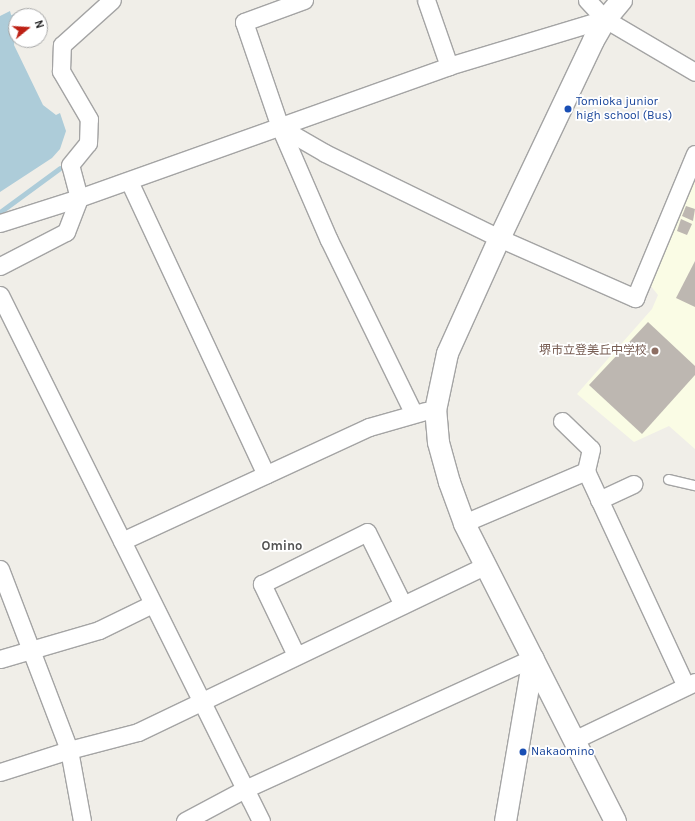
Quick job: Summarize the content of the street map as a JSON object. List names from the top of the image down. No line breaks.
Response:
{"districts":["Omino"],"places":["Tomioka junior high school (Bus)","堺市立登美丘中学校","Nakaomino"],"north":"right"}
